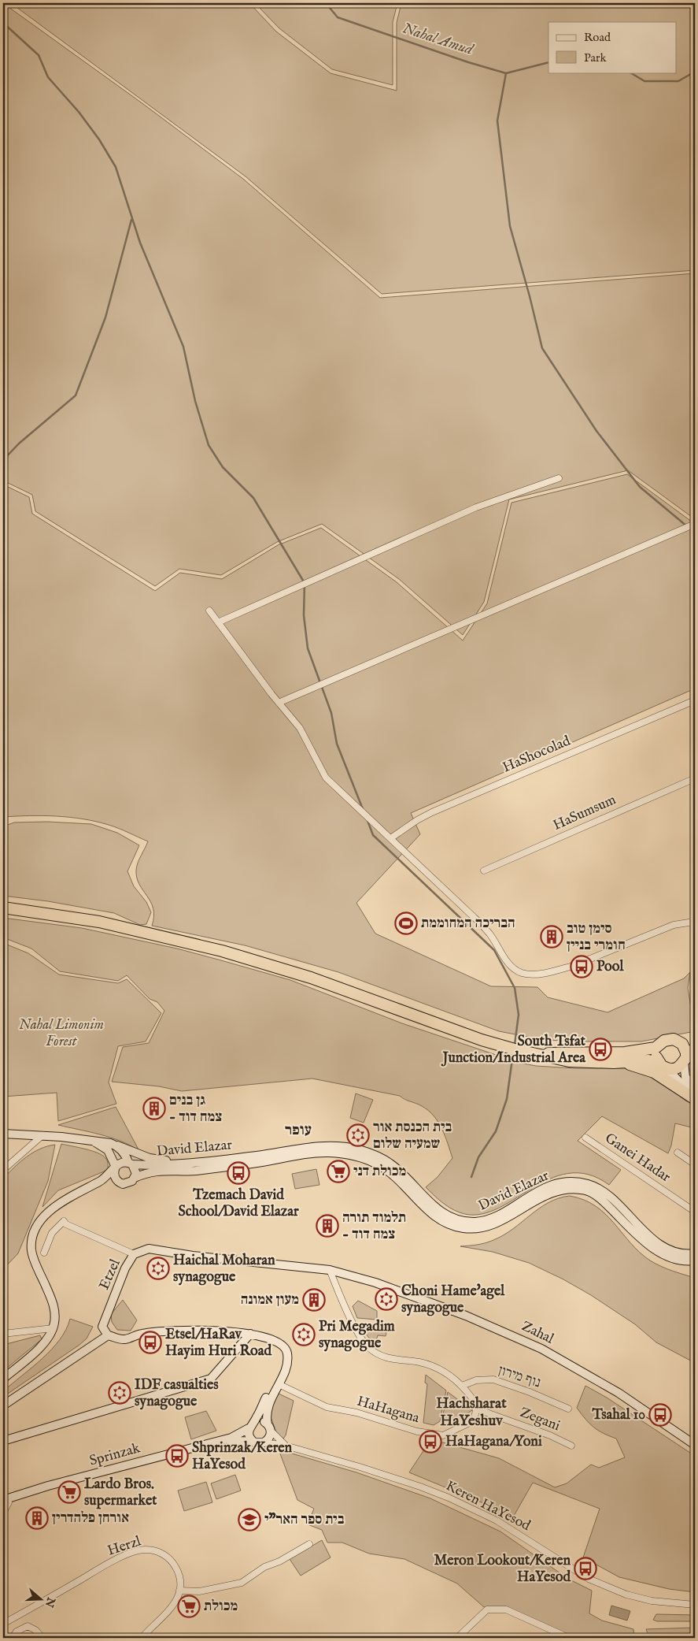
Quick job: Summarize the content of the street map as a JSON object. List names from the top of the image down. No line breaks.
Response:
{"streets":{"street":["HaShocolad","HaSumsum","David Elazar","Ganei Hadar","Etzel","Zahal","נוף מירון","HaHagana","Zegani","Sprinzak","Keren HaYesod","Herzl"]},"crossings":[["Etzel","Zahal"],["HaHagana","Zegani"],["Sprinzak","Keren HaYesod"]],"districts":["עופר","Hachsharat HaYeshuv"],"water":["Nahal Amud"],"parks":["Nahal Limonim Forest"],"places":{"sports":["הבריכה המחוממת"],"building":["סימן טוב חומרי בניין","גן בנים - צמח דוד","תלמוד תורה - צמח דוד","מעון אמונה","אורחן פלהדרין"],"bus stop":["Pool","South Tsfat Junction/Industrial Area","Tzemach David School/David Elazar","Etsel/HaRav Hayim Huri Road","Tsahal 10","HaHagana/Yoni","Shprinzak/Keren HaYesod","Meron Lookout/Keren HaYesod"],"synagogue":["בית הכנסת אור שמעיה שלום","Haichal Moharan synagogue","Choni Hame'agel synagogue","Pri Megadim synagogue","IDF casualties synagogue"],"supermarket":["מכולת דני","Lardo Bros. supermarket","מכולת"],"school or university":["בית ספר האר\"י"]},"legend":["Road","Park"],"north":"right"}
